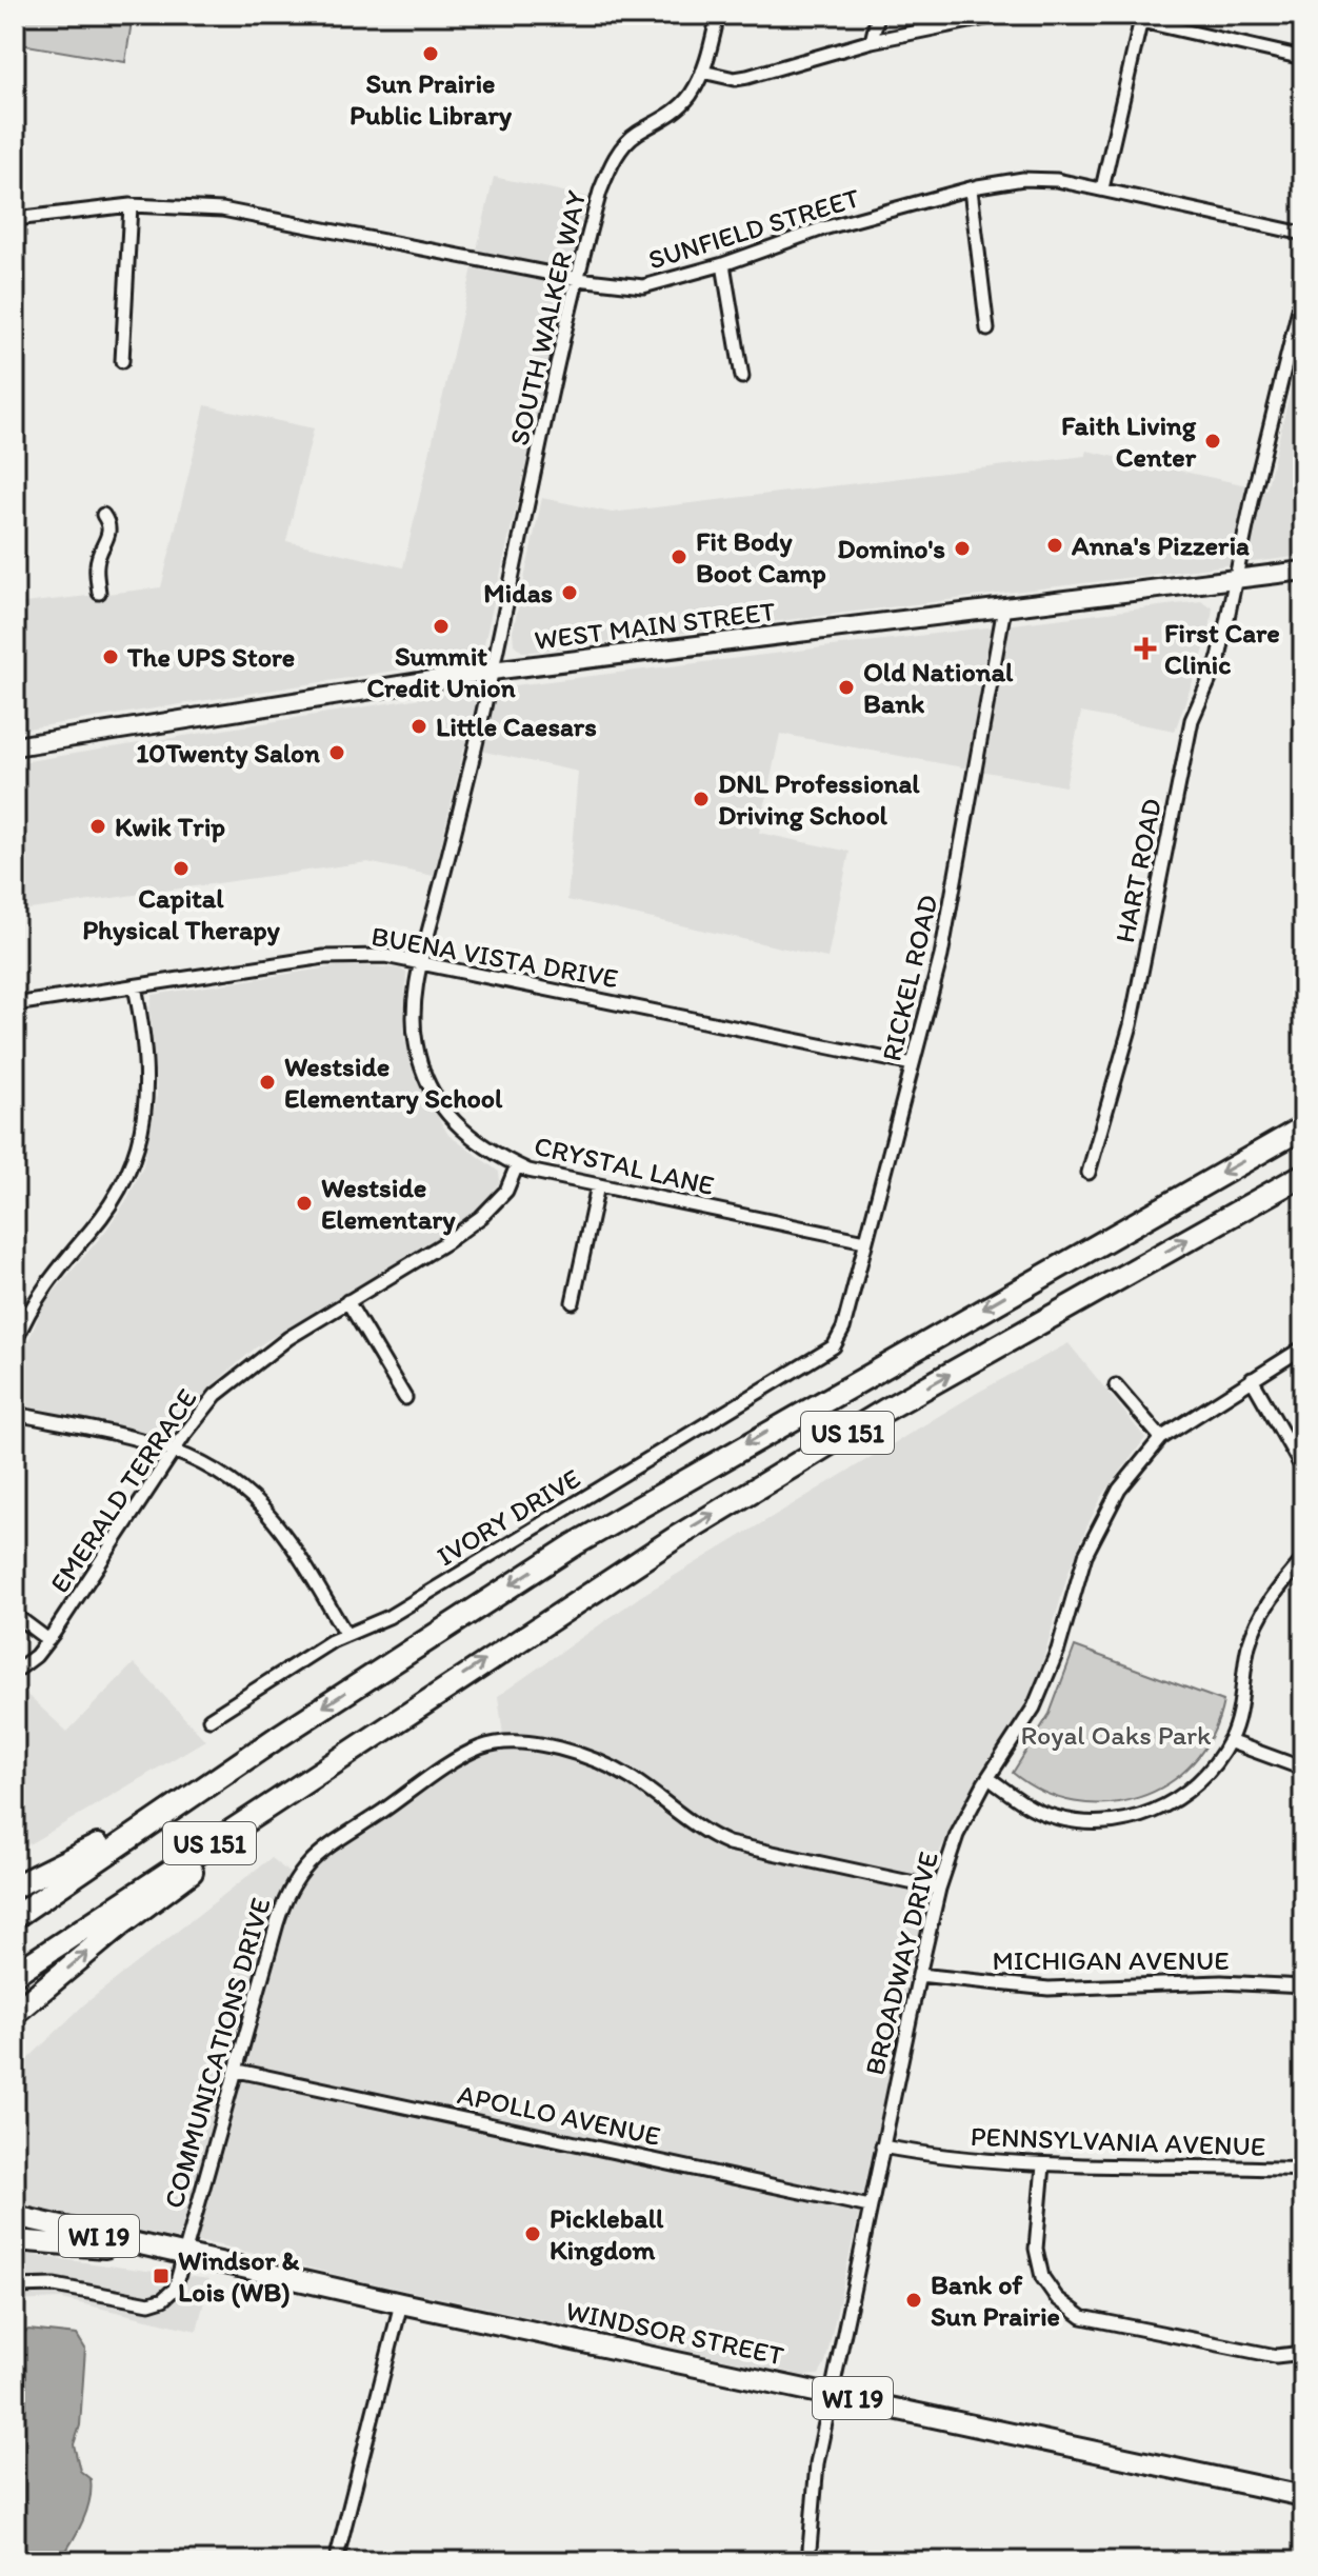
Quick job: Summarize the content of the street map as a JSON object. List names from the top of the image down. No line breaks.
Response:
{"streets":{"highway":["US 151"],"main road":["WEST MAIN STREET","WI 19","WINDSOR STREET"],"street":["SUNFIELD STREET","SOUTH WALKER WAY","HART ROAD","BUENA VISTA DRIVE","RICKEL ROAD","CRYSTAL LANE","EMERALD TERRACE","IVORY DRIVE","MICHIGAN AVENUE","BROADWAY DRIVE","COMMUNICATIONS DRIVE","APOLLO AVENUE","PENNSYLVANIA AVENUE"]},"crossings":[["SUNFIELD STREET","SOUTH WALKER WAY"],["SOUTH WALKER WAY","WEST MAIN STREET"],["SOUTH WALKER WAY","BUENA VISTA DRIVE"],["SOUTH WALKER WAY","CRYSTAL LANE"],["WEST MAIN STREET","HART ROAD"],["WEST MAIN STREET","RICKEL ROAD"],["BUENA VISTA DRIVE","RICKEL ROAD"],["BUENA VISTA DRIVE","CRYSTAL LANE"],["RICKEL ROAD","CRYSTAL LANE"],["RICKEL ROAD","IVORY DRIVE"],["CRYSTAL LANE","EMERALD TERRACE"],["MICHIGAN AVENUE","BROADWAY DRIVE"],["BROADWAY DRIVE","COMMUNICATIONS DRIVE"],["BROADWAY DRIVE","APOLLO AVENUE"],["BROADWAY DRIVE","PENNSYLVANIA AVENUE"],["BROADWAY DRIVE","WINDSOR STREET"],["COMMUNICATIONS DRIVE","APOLLO AVENUE"],["COMMUNICATIONS DRIVE","WINDSOR STREET"]],"parks":["Royal Oaks Park"],"places":{"other":["Sun Prairie Public Library","Faith Living Center","Anna's Pizzeria","Domino's","Fit Body Boot Camp","Midas","Summit Credit Union","The UPS Store","Old National Bank","Little Caesars","10Twenty Salon","DNL Professional Driving School","Kwik Trip","Capital Physical Therapy","Westside Elementary School","Westside Elementary","Pickleball Kingdom","Bank of Sun Prairie"],"health":["First Care Clinic"],"transit":["Windsor & Lois (WB)"]}}
